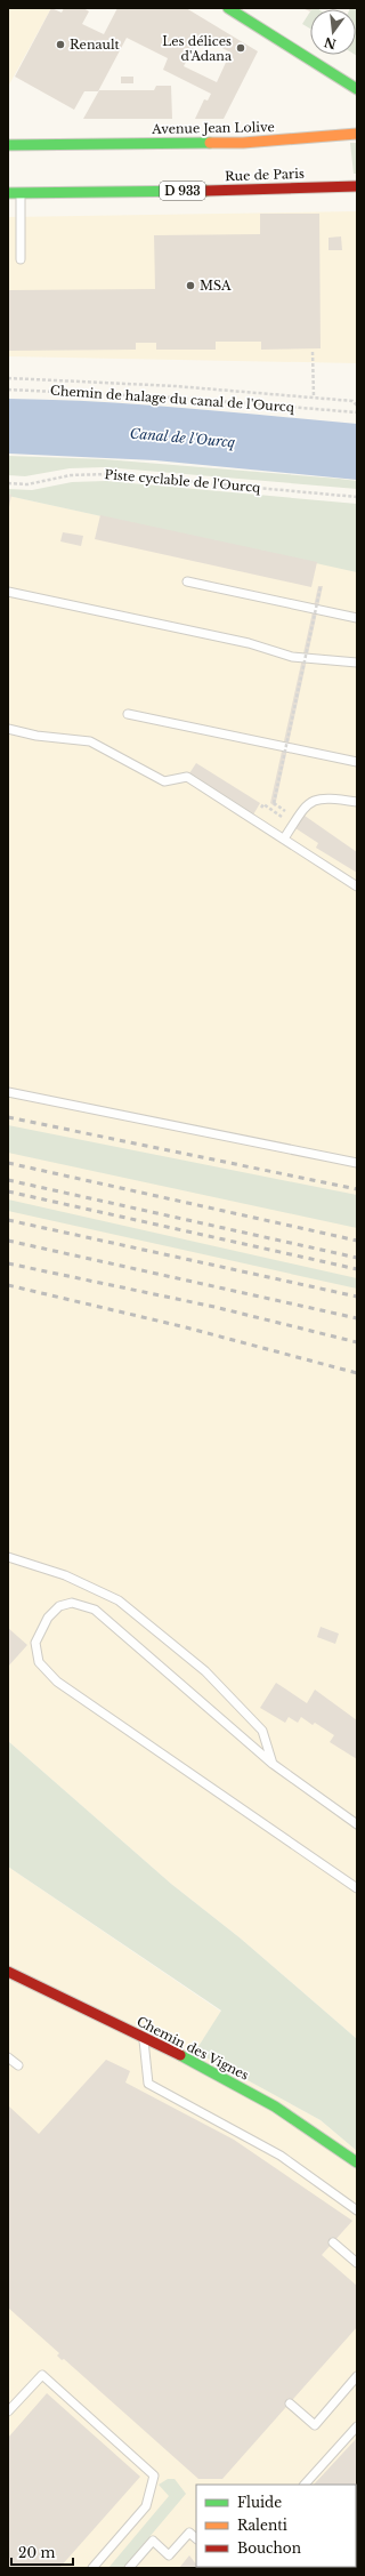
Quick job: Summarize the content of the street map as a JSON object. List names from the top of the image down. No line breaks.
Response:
{"streets":{"main road":["Avenue Jean Lolive","Rue de Paris","D 933","Chemin des Vignes"],"path":["Chemin de halage du canal de l'Ourcq","Piste cyclable de l'Ourcq"]},"water":["Canal de l'Ourcq"],"places":["Renault","Les délices d'Adana","MSA"],"legend":["Fluide","Ralenti","Bouchon"],"scale_bar":"20 m","north":"bottom"}
